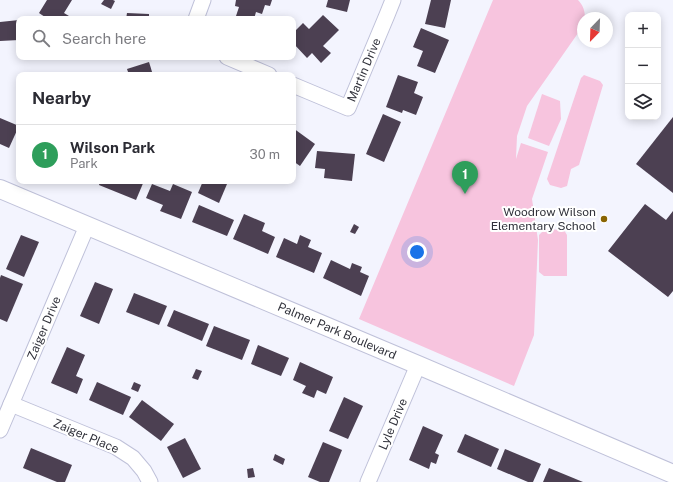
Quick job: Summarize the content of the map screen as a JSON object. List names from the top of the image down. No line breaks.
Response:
{"streets":{"main road":["Palmer Park Boulevard"],"street":["Martin Drive","Zaiger Drive","Lyle Drive","Zaiger Place"]},"crossings":[["Zaiger Drive","Palmer Park Boulevard"],["Zaiger Drive","Zaiger Place"],["Palmer Park Boulevard","Lyle Drive"]],"places":["Woodrow Wilson Elementary School"],"north":"bottom left","page":{"map_buttons":["+","−"],"search":"Search here","heading":"Nearby","list":[{"mark":"1","name":"Wilson Park","note":"Park","value":"30 m"}],"pins":"1"}}
